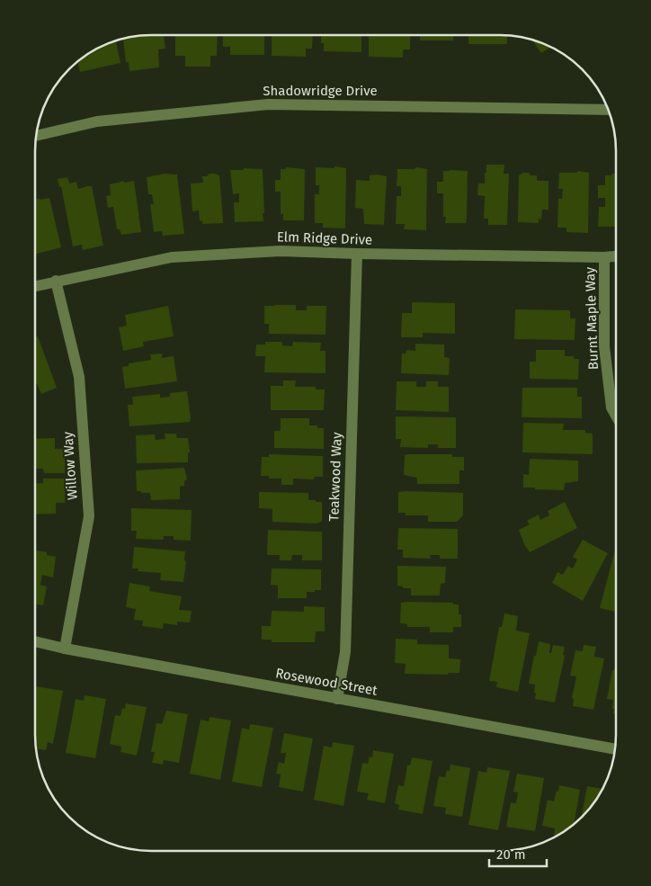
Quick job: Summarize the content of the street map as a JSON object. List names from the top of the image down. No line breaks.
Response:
{"streets":{"street":["Shadowridge Drive","Elm Ridge Drive","Burnt Maple Way","Willow Way","Teakwood Way","Rosewood Street"]},"crossings":[["Elm Ridge Drive","Burnt Maple Way"],["Elm Ridge Drive","Willow Way"],["Elm Ridge Drive","Teakwood Way"],["Willow Way","Rosewood Street"],["Teakwood Way","Rosewood Street"]],"scale_bar":"20 m"}
